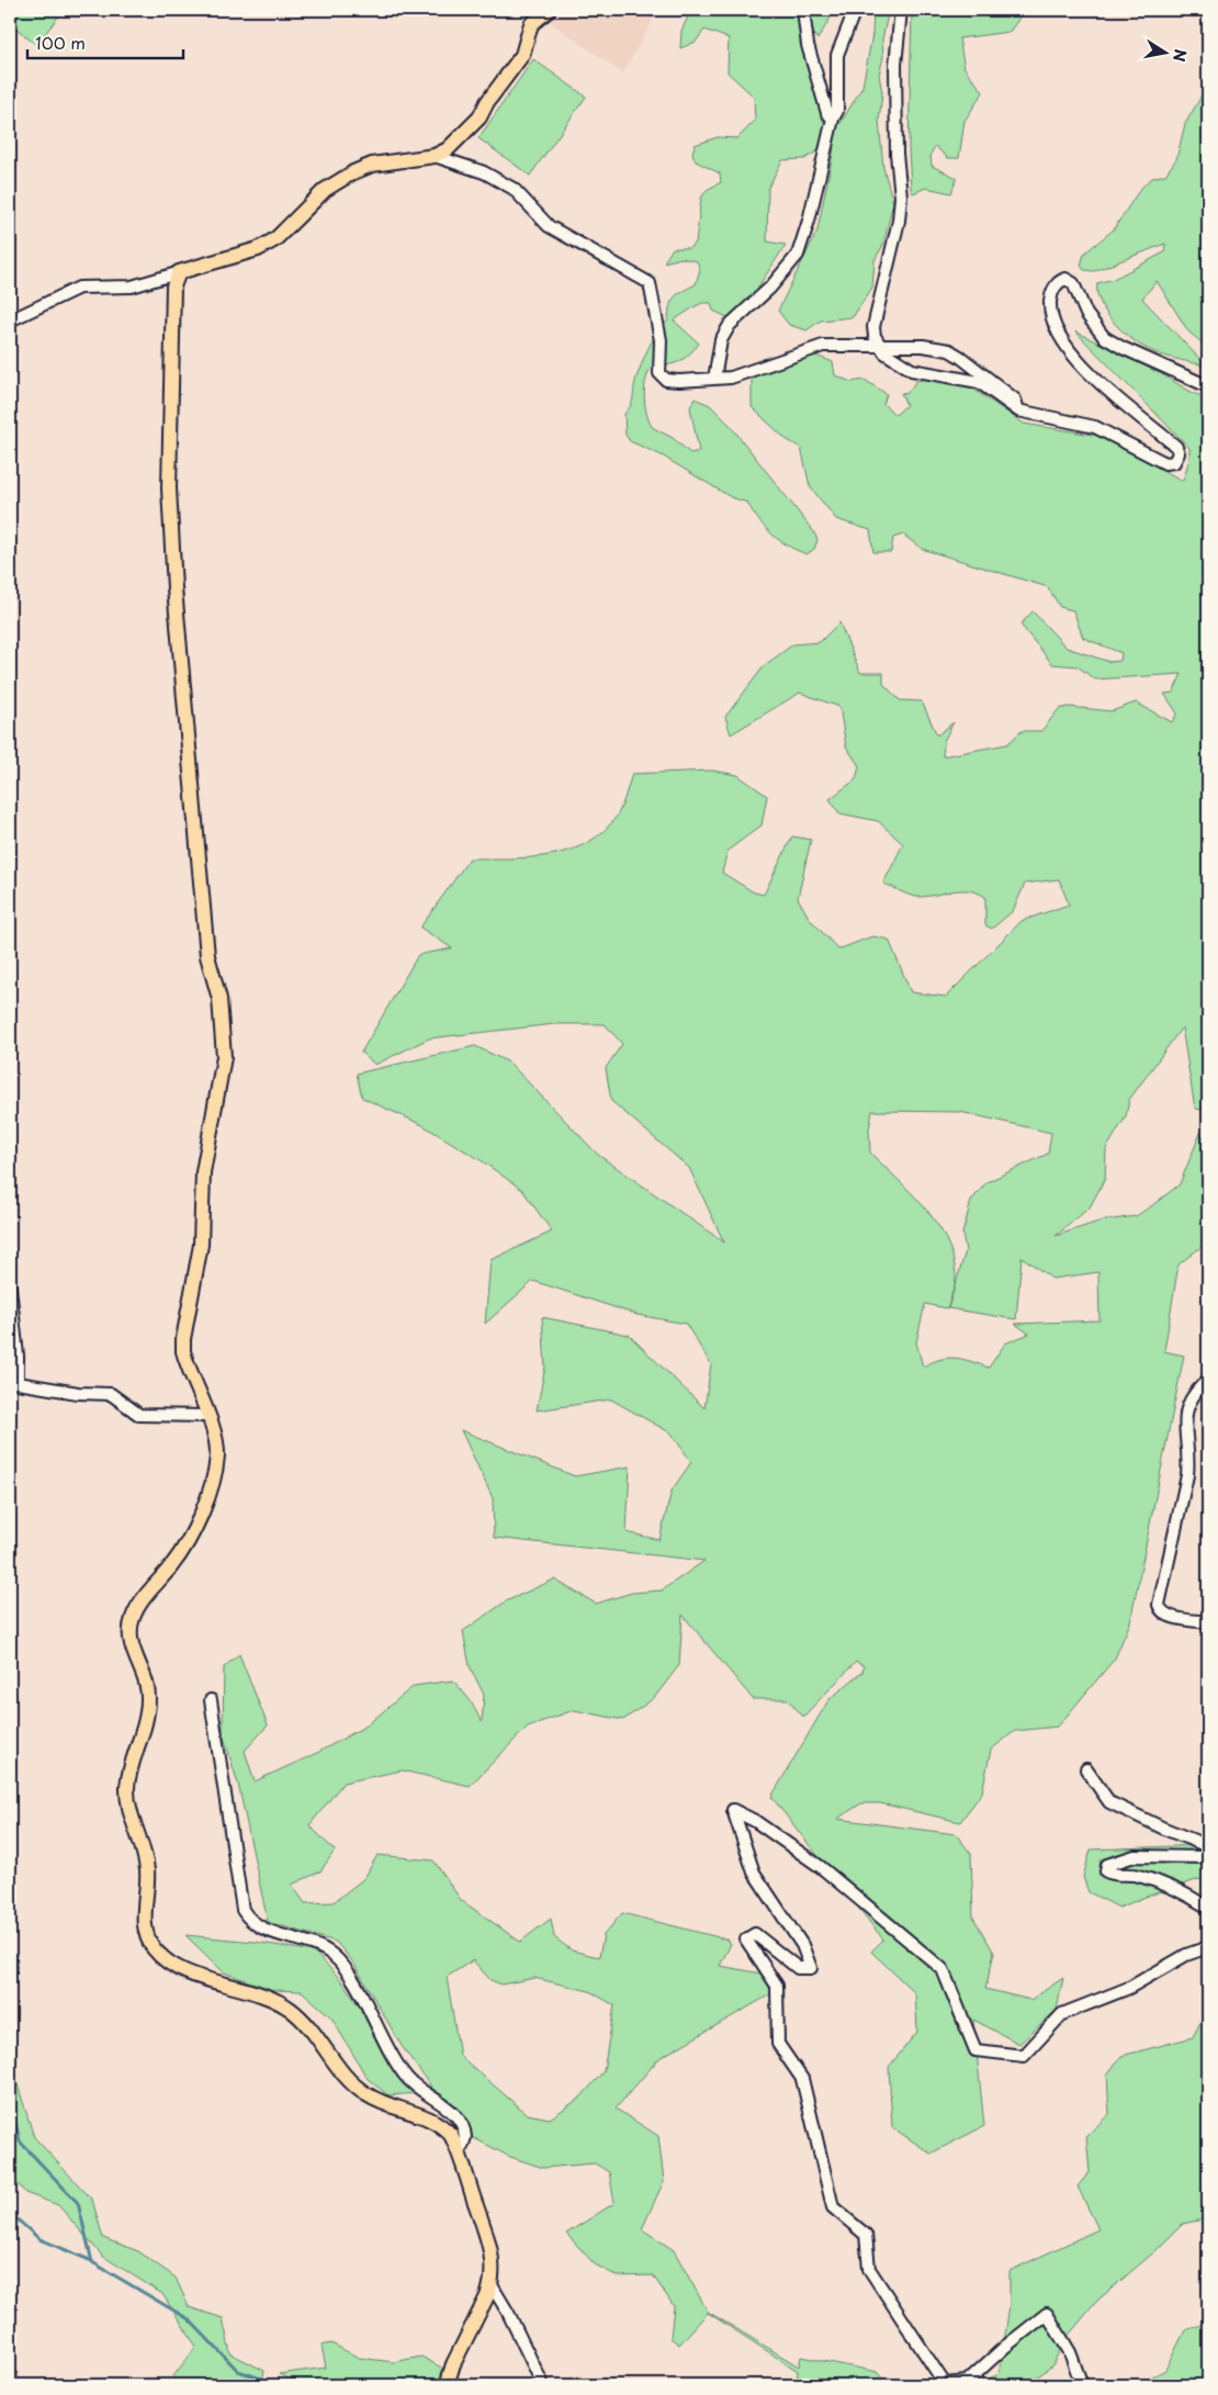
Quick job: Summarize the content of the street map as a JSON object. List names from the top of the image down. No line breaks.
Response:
{"scale_bar":"100 m","north":"right"}
